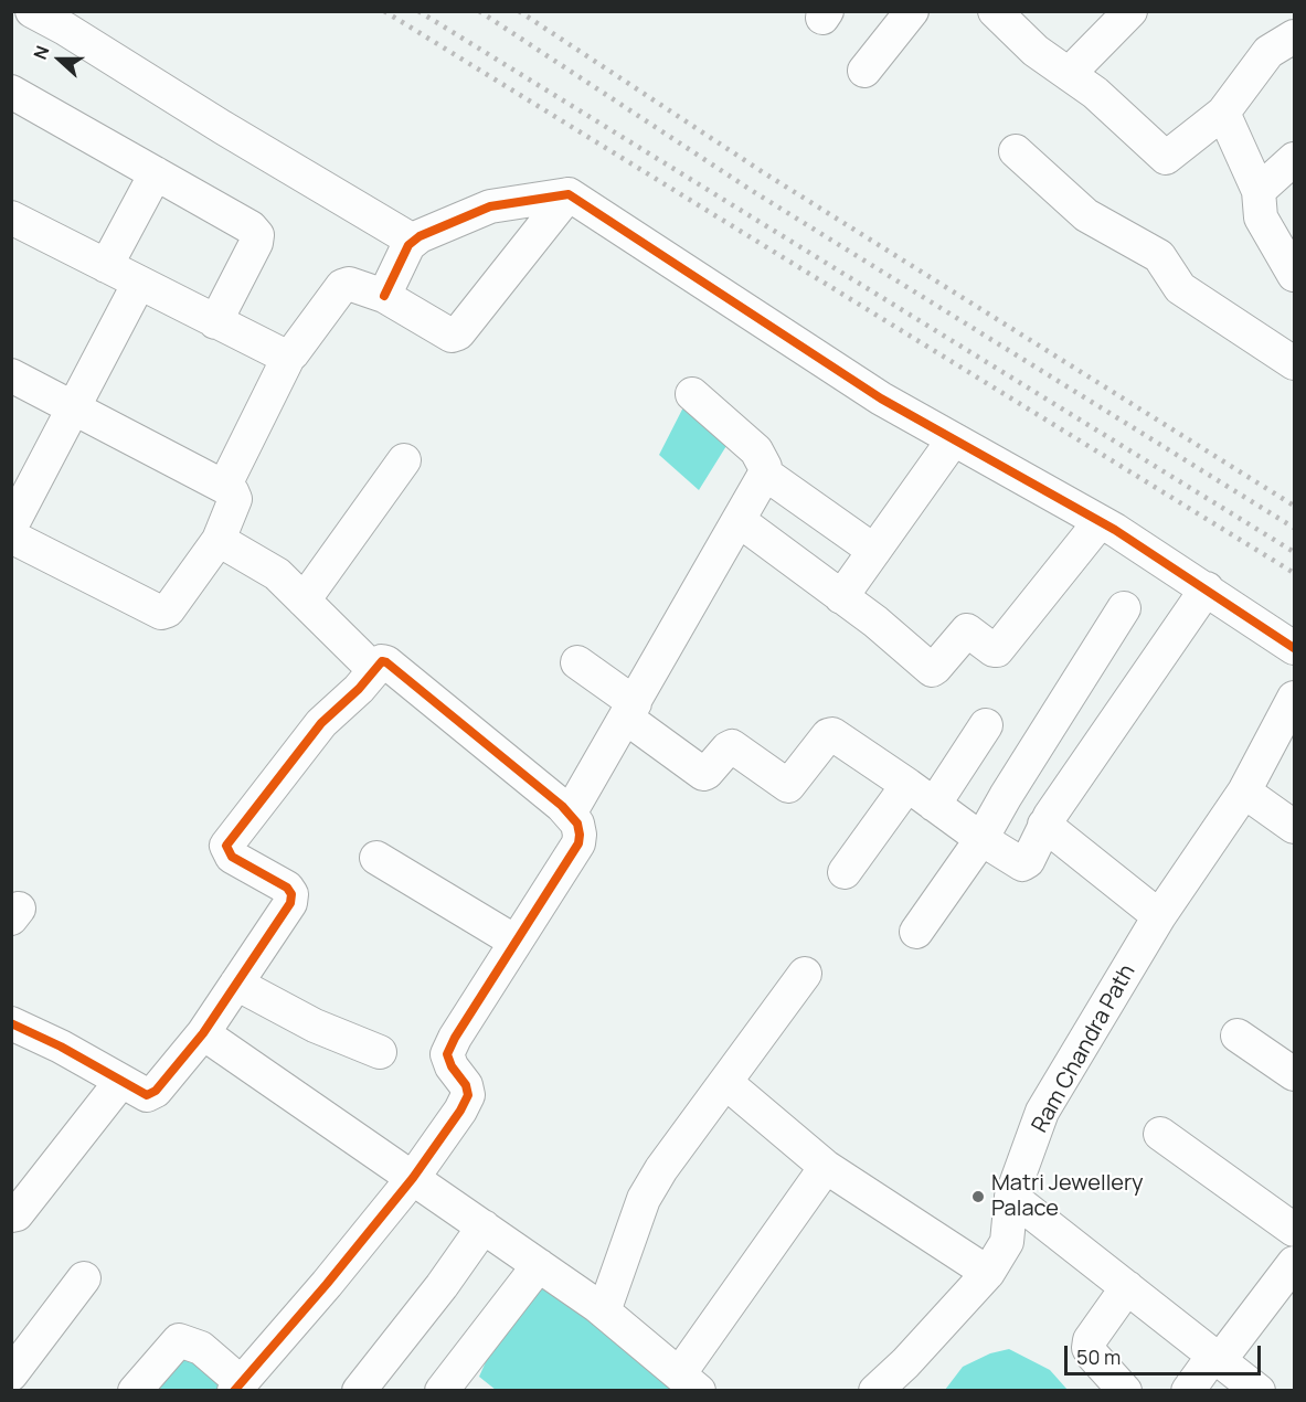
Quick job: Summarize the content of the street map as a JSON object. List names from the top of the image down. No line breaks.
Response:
{"streets":{"street":["Ram Chandra Path"]},"places":["Matri Jewellery Palace"],"scale_bar":"50 m","north":"left"}
